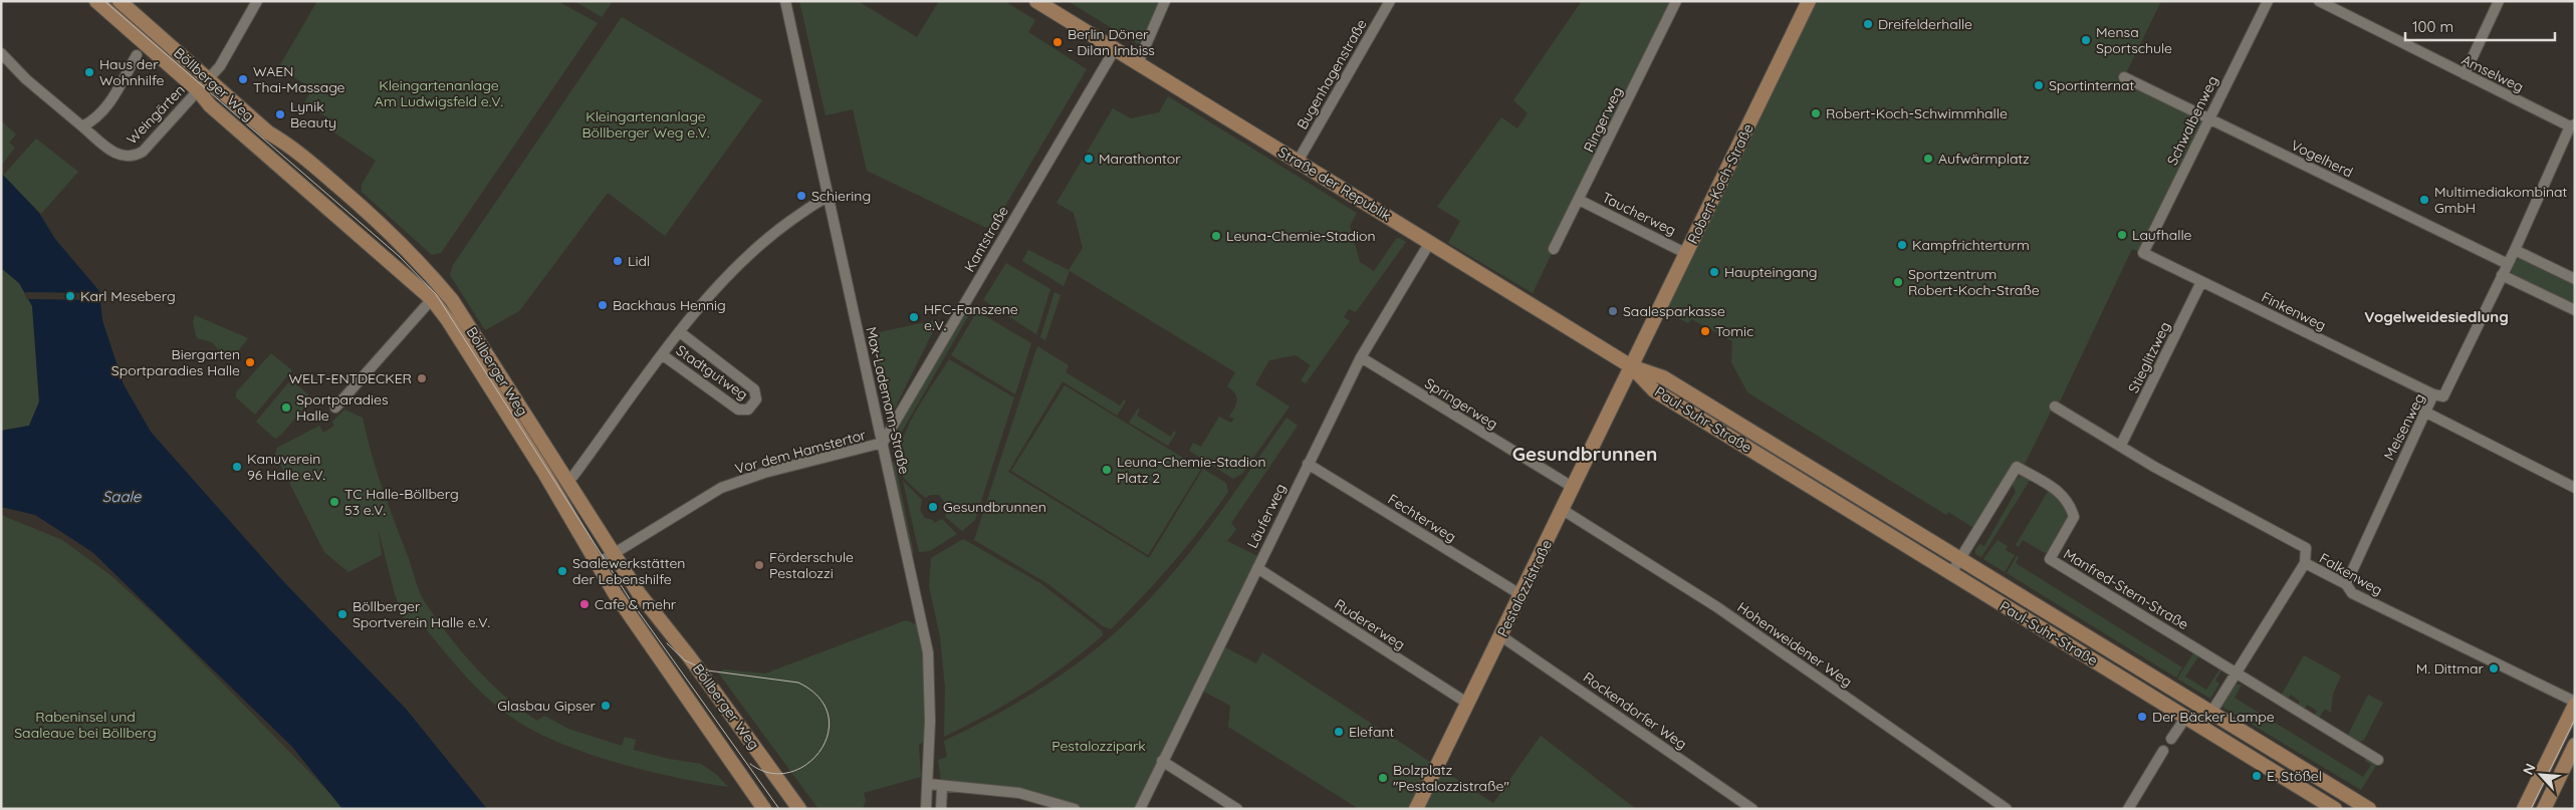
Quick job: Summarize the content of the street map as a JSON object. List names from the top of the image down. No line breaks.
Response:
{"streets":{"street":["Amselweg","Bugenhagenstraße","Böllberger Weg","Weingärten","Ringerweg","Schwalbenweg","Vogelherd","Straße der Republik","Robert-Koch-Straße","Taucherweg","Kantstraße","Finkenweg","Stieglitzweg","Stadtgutweg","Max-Lademann-Straße","Springerweg","Paul-Suhr-Straße","Meisenweg","Vor dem Hamstertor","Läuferweg","Fechterweg","Falkenweg","Pestalozzistraße","Manfred-Stern-Straße","Rudererweg","Hohenweidener Weg","Rockendorfer Weg"]},"crossings":[["Amselweg","Meisenweg"],["Bugenhagenstraße","Straße der Republik"],["Böllberger Weg","Weingärten"],["Böllberger Weg","Stadtgutweg"],["Böllberger Weg","Vor dem Hamstertor"],["Ringerweg","Taucherweg"],["Schwalbenweg","Vogelherd"],["Schwalbenweg","Finkenweg"],["Vogelherd","Meisenweg"],["Straße der Republik","Robert-Koch-Straße"],["Straße der Republik","Kantstraße"],["Straße der Republik","Paul-Suhr-Straße"],["Straße der Republik","Läuferweg"],["Straße der Republik","Pestalozzistraße"],["Robert-Koch-Straße","Taucherweg"],["Robert-Koch-Straße","Paul-Suhr-Straße"],["Robert-Koch-Straße","Pestalozzistraße"],["Kantstraße","Max-Lademann-Straße"],["Kantstraße","Vor dem Hamstertor"],["Finkenweg","Stieglitzweg"],["Finkenweg","Meisenweg"],["Stieglitzweg","Falkenweg"],["Stadtgutweg","Max-Lademann-Straße"],["Max-Lademann-Straße","Vor dem Hamstertor"],["Springerweg","Läuferweg"],["Springerweg","Pestalozzistraße"],["Paul-Suhr-Straße","Pestalozzistraße"],["Paul-Suhr-Straße","Manfred-Stern-Straße"],["Meisenweg","Falkenweg"],["Läuferweg","Fechterweg"],["Läuferweg","Rudererweg"],["Fechterweg","Pestalozzistraße"],["Pestalozzistraße","Rudererweg"],["Pestalozzistraße","Hohenweidener Weg"],["Pestalozzistraße","Rockendorfer Weg"]],"districts":["Vogelweidesiedlung","Gesundbrunnen"],"water":["Saale"],"parks":["Kleingartenanlage Am Ludwigsfeld e.V.","Kleingartenanlage Böllberger Weg e.V.","Rabeninsel und Saaleaue bei Böllberg","Pestalozzipark"],"places":["Dreifelderhalle","Mensa Sportschule","Berlin Döner - Dilan Imbiss","Haus der Wohnhilfe","WAEN Thai-Massage","Sportinternat","Robert-Koch-Schwimmhalle","Lynik Beauty","Marathontor","Aufwärmplatz","Schiering","Multimediakombinat GmbH","Laufhalle","Leuna-Chemie-Stadion","Kampfrichterturm","Lidl","Haupteingang","Sportzentrum Robert-Koch-Straße","Karl Meseberg","Backhaus Hennig","Saalesparkasse","HFC-Fanszene e.V.","Tomic","Biergarten Sportparadies Halle","WELT-ENTDECKER","Sportparadies Halle","Kanuverein 96 Halle e.V.","Leuna-Chemie-Stadion Platz 2","TC Halle-Böllberg 53 e.V.","Gesundbrunnen","Förderschule Pestalozzi","Saalewerkstätten der Lebenshilfe","Cafe & mehr","Böllberger Sportverein Halle e.V.","M. Dittmar","Glasbau Gipser","Der Bäcker Lampe","Elefant","E. Stößel","Bolzplatz \"Pestalozzistraße\""],"scale_bar":"100 m","north":"top left"}
